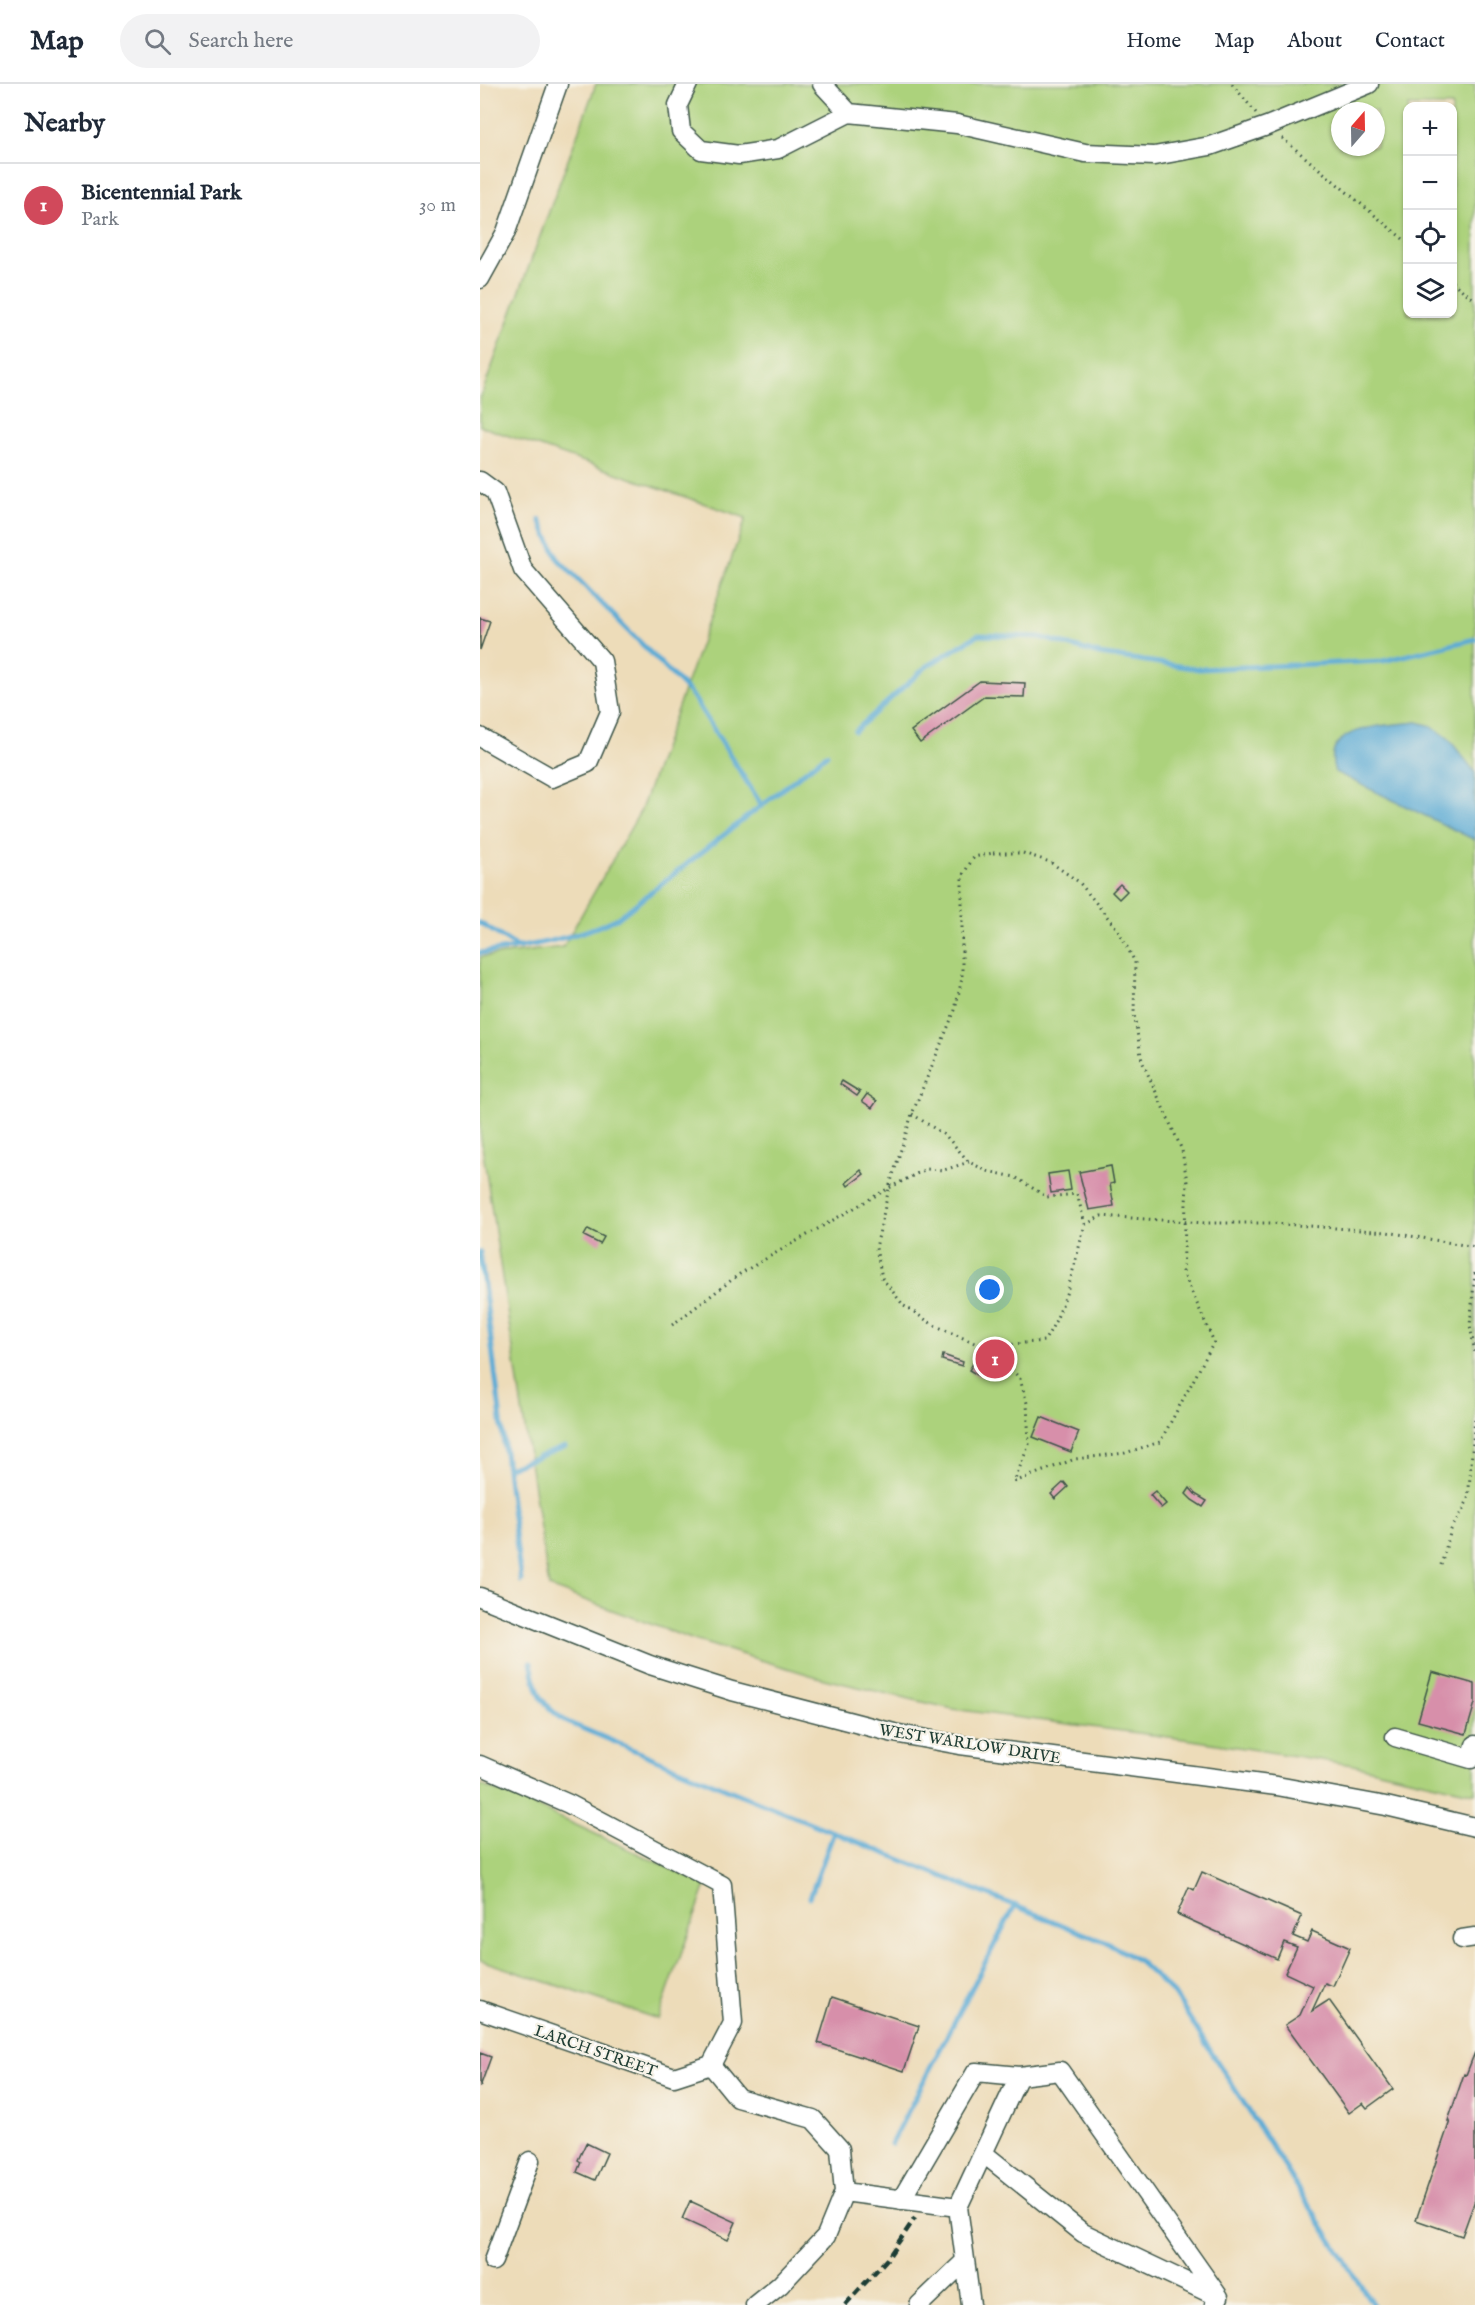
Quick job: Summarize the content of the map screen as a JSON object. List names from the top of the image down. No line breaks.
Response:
{"streets":{"street":["WEST WARLOW DRIVE","LARCH STREET"]},"north":"top","page":{"header":"Map","search":"Search here","nav":["Home","Map","About","Contact"],"heading":"Nearby","map_buttons":["+","−"],"list":[{"mark":"1","name":"Bicentennial Park","note":"Park","value":"30 m"}],"pins":"1"}}
